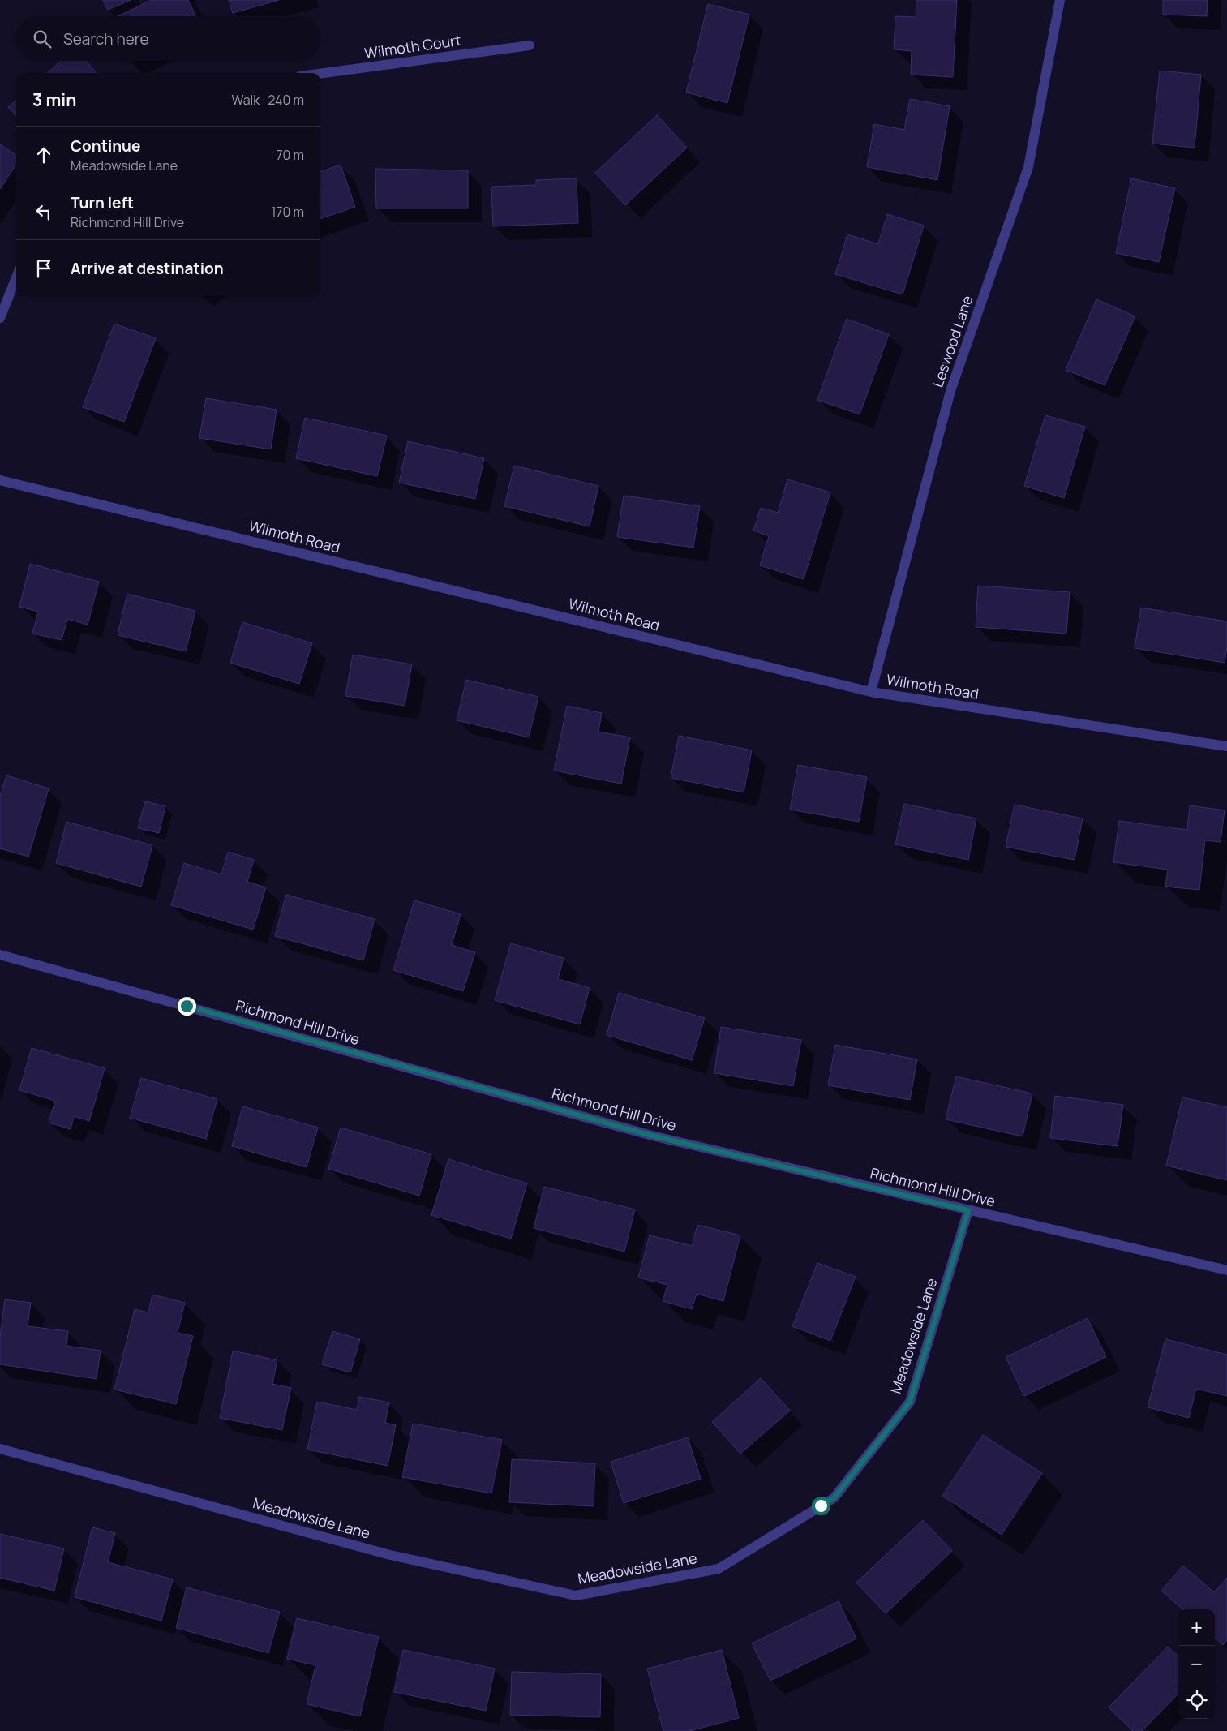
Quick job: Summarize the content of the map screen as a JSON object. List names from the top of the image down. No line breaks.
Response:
{"streets":{"street":["Wilmoth Court","Leswood Lane","Wilmoth Road","Richmond Hill Drive","Meadowside Lane"]},"crossings":[["Leswood Lane","Wilmoth Road"],["Richmond Hill Drive","Meadowside Lane"]],"page":{"search":"Search here","heading":["3 min","Walk · 240 m"],"list":[["Continue","Meadowside Lane","70 m"],["Turn left","Richmond Hill Drive","170 m"],"Arrive at destination"],"map_buttons":["+","−"]}}
